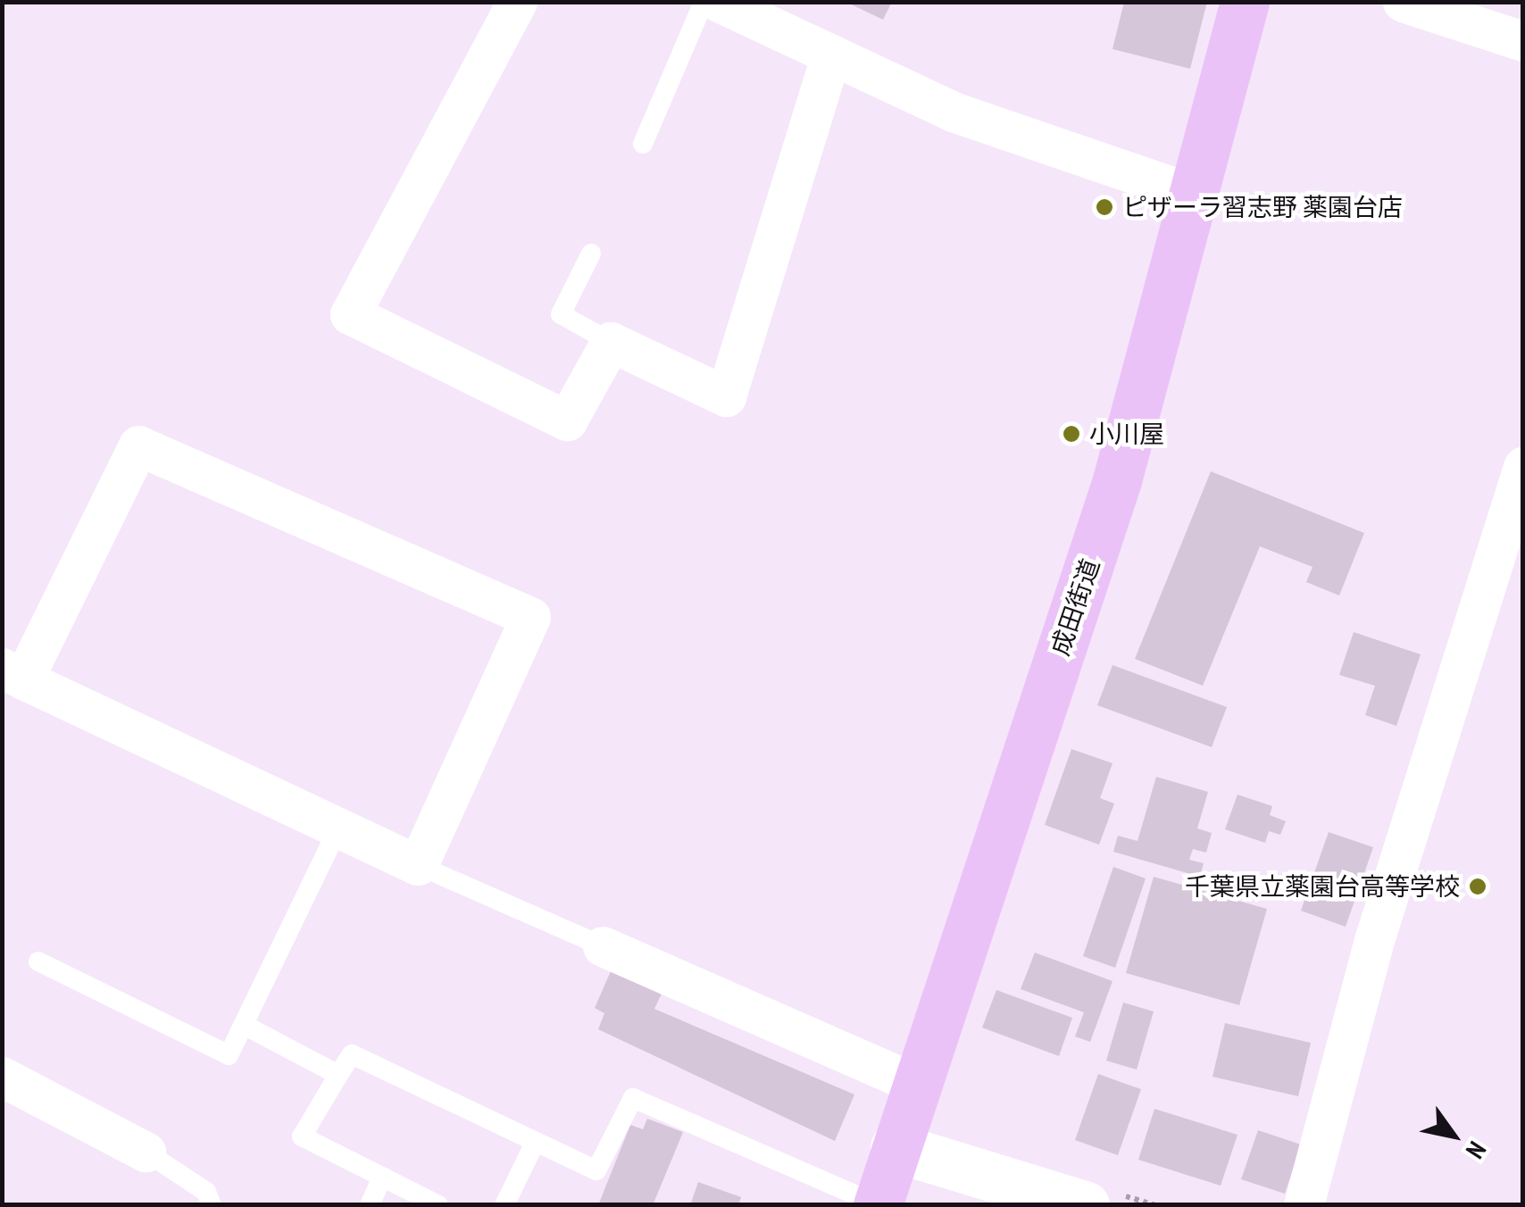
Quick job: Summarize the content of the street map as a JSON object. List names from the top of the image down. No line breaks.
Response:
{"streets":{"highway":["成田街道"]},"places":["ピザーラ習志野 薬園台店","小川屋","千葉県立薬園台高等学校"],"north":"bottom right"}
